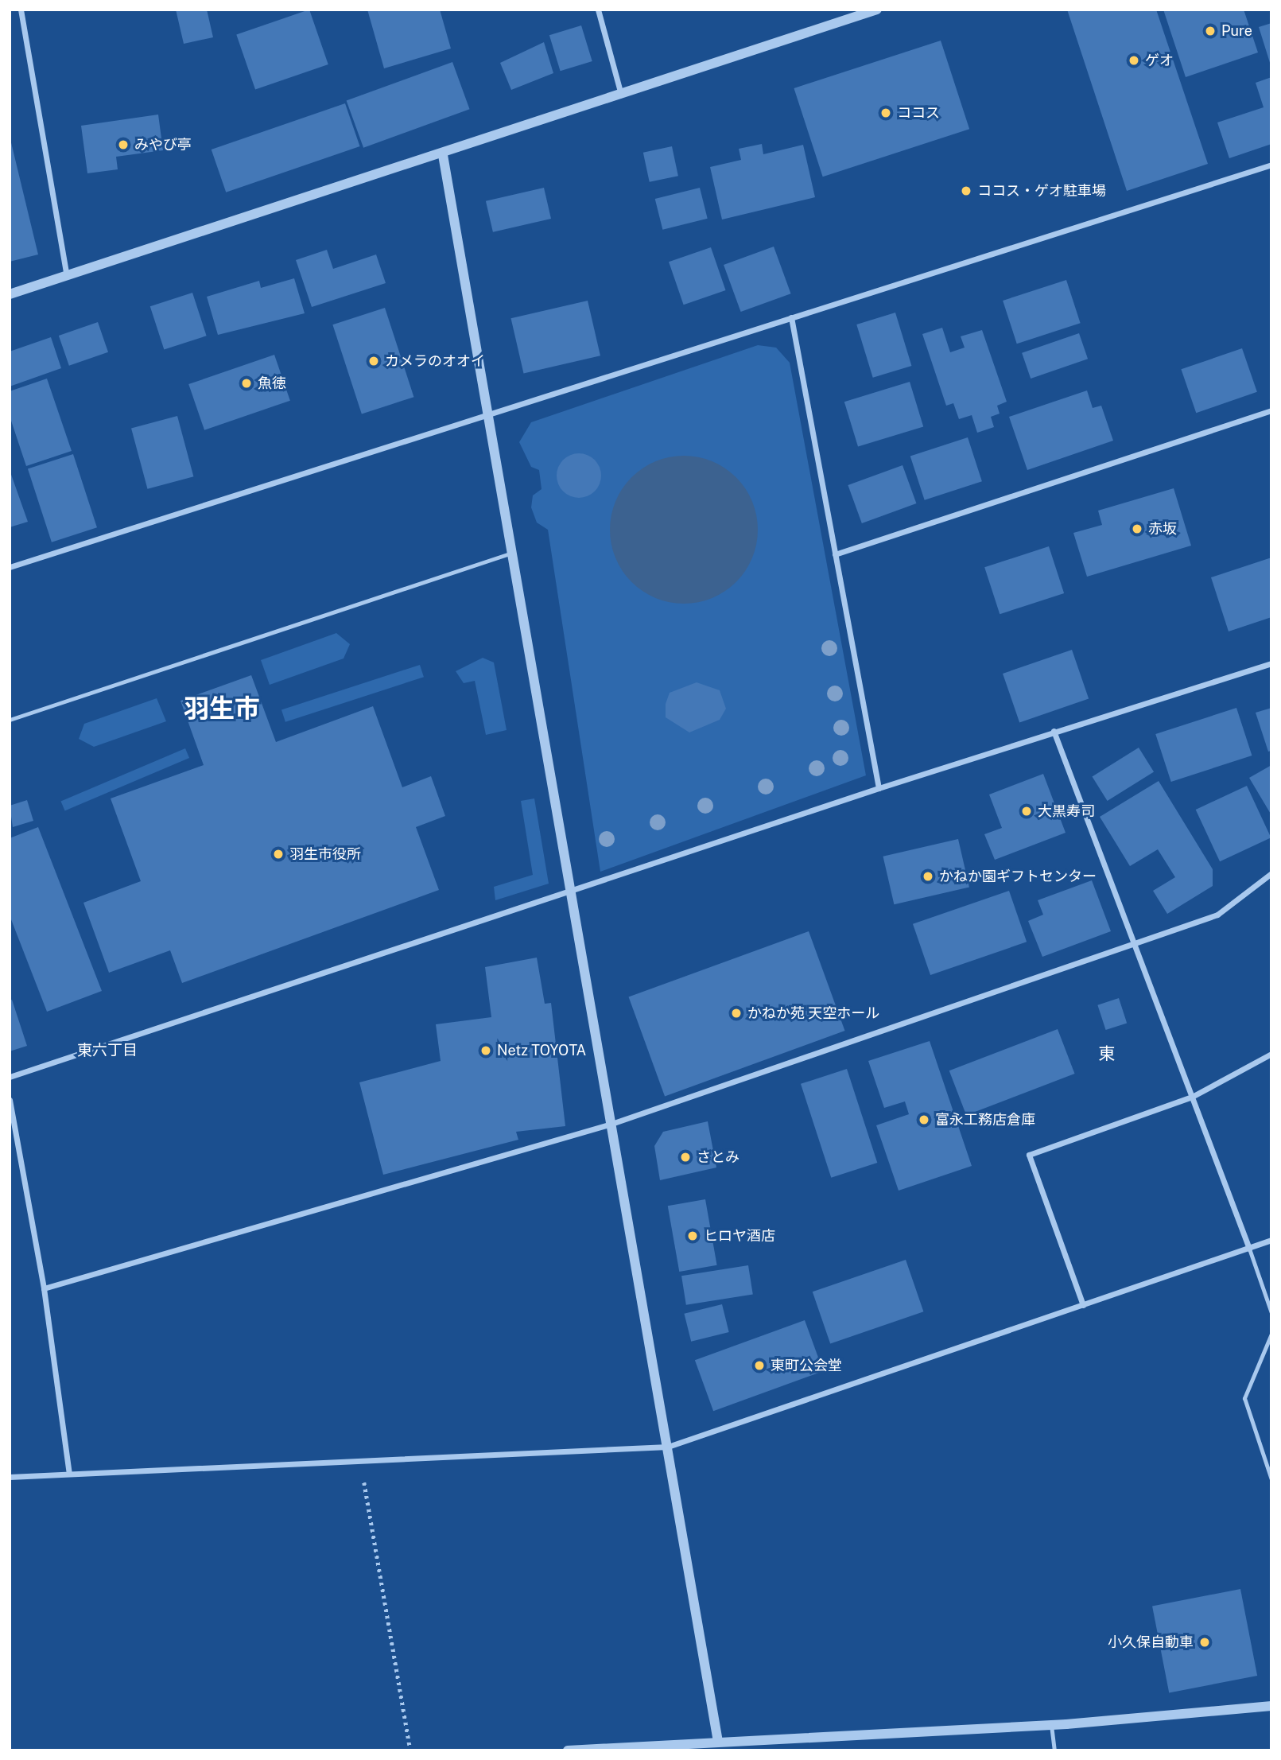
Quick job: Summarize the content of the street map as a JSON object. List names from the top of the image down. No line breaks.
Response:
{"districts":["羽生市","東六丁目","東"],"places":["Pure","ゲオ","ココス","みやび亭","ココス・ゲオ駐車場","カメラのオオイ","魚徳","赤坂","大黒寿司","羽生市役所","かねか園ギフトセンター","かねか苑 天空ホール","Netz TOYOTA","富永工務店倉庫","さとみ","ヒロヤ酒店","東町公会堂","小久保自動車"]}
